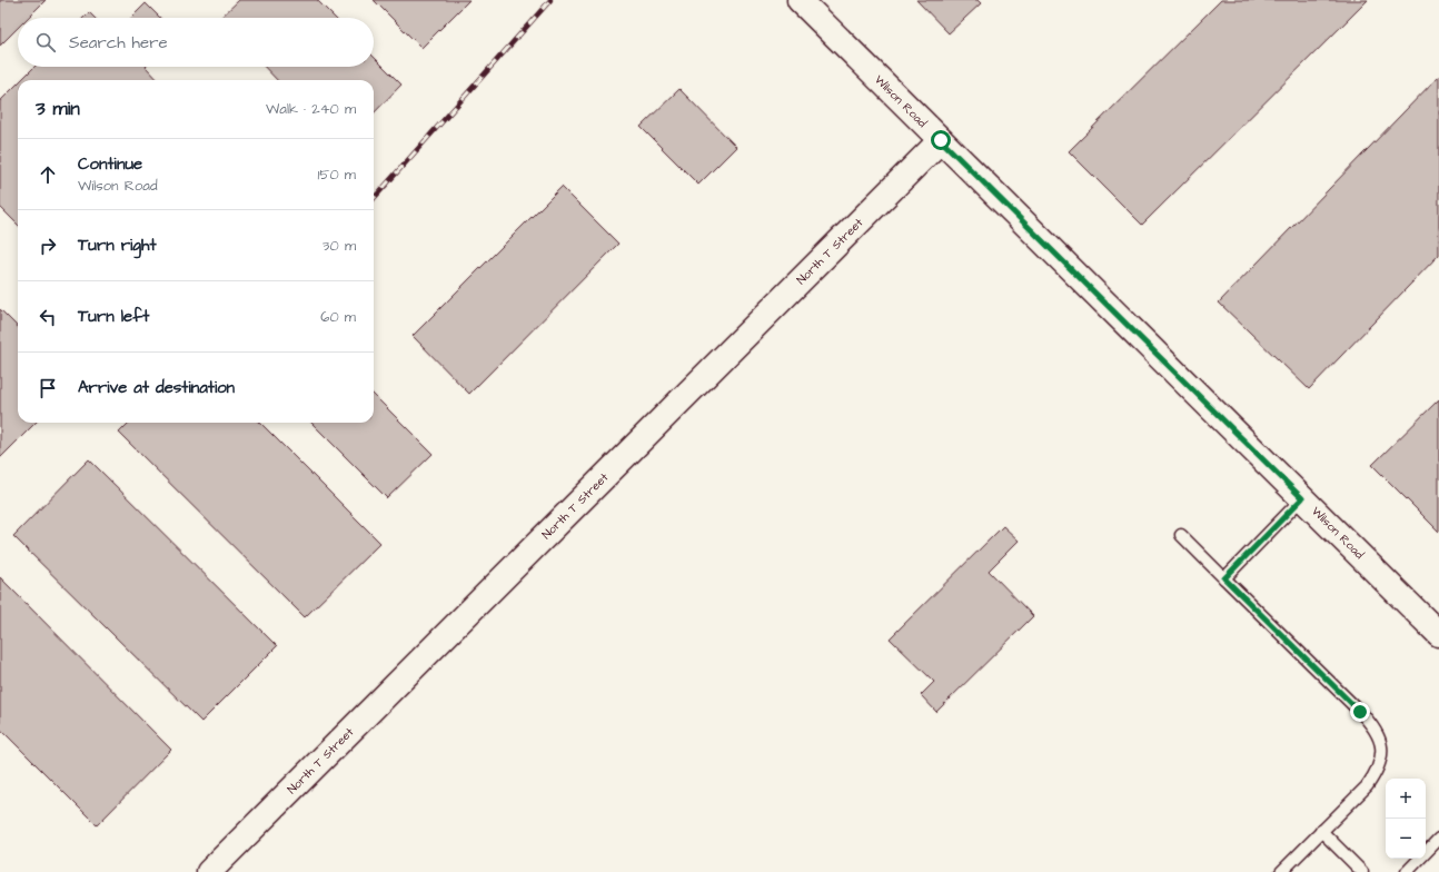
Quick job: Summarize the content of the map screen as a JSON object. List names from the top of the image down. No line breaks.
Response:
{"streets":{"street":["Wilson Road","North T Street"]},"crossings":[["Wilson Road","North T Street"]],"page":{"search":"Search here","heading":["3 min","Walk · 240 m"],"list":[["Continue","Wilson Road","150 m"],["Turn right","30 m"],["Turn left","60 m"],"Arrive at destination"],"map_buttons":["+","−"]}}
